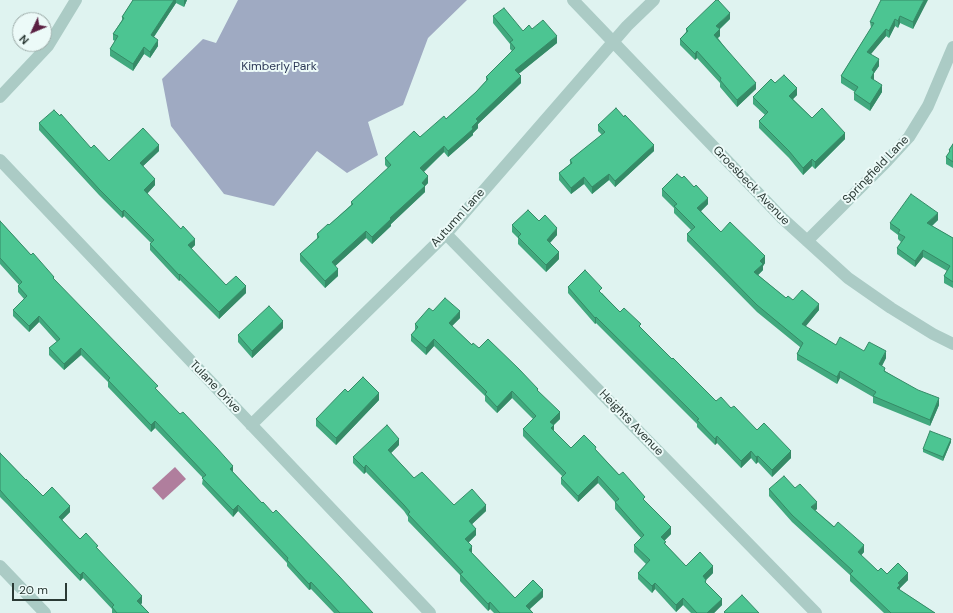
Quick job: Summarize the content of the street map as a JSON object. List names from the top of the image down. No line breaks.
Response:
{"streets":{"street":["Springfield Lane","Groesbeck Avenue","Autumn Lane","Tulane Drive","Heights Avenue"]},"crossings":[["Springfield Lane","Groesbeck Avenue"],["Groesbeck Avenue","Autumn Lane"],["Autumn Lane","Tulane Drive"],["Autumn Lane","Heights Avenue"]],"parks":["Kimberly Park"],"scale_bar":"20 m","north":"bottom left"}
